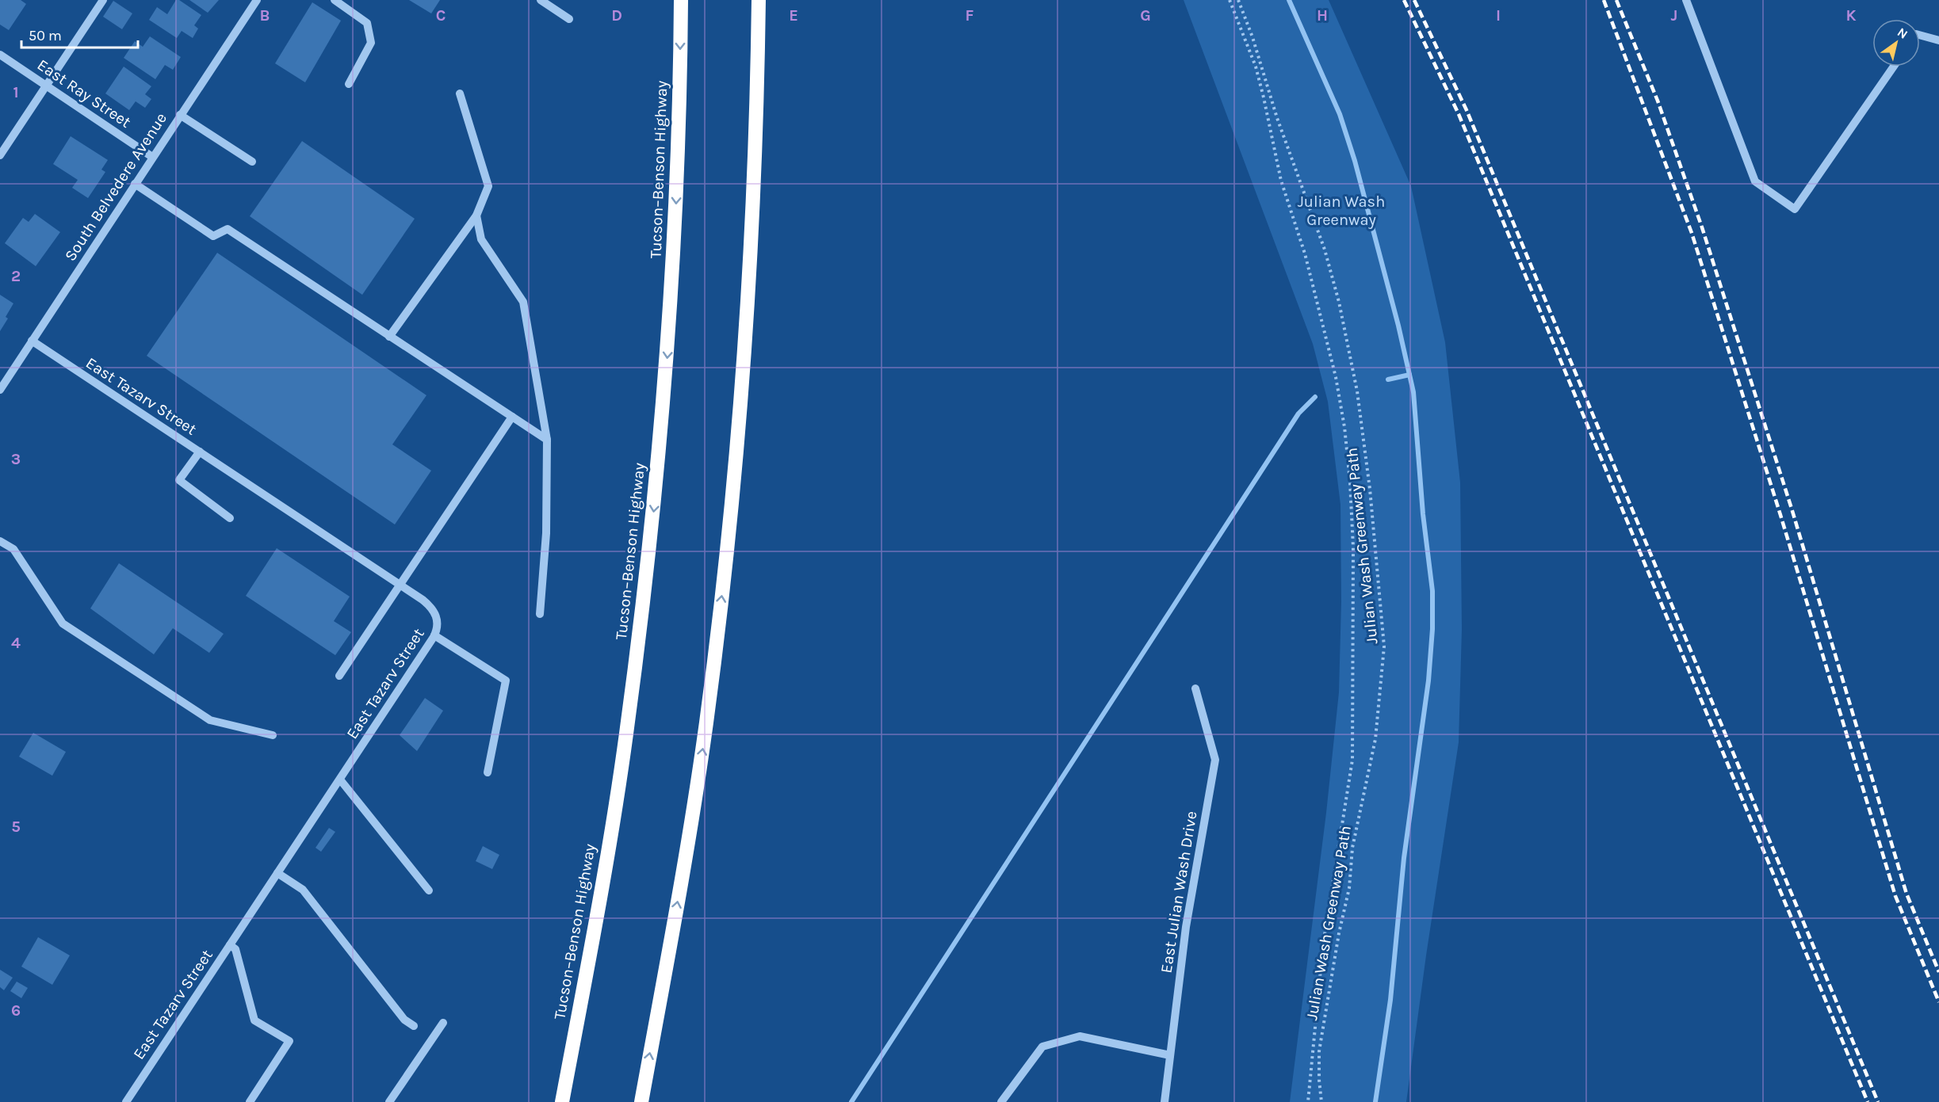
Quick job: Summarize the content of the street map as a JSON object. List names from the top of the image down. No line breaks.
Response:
{"streets":{"highway":["Tucson–Benson Highway"],"street":["East Ray Street","South Belvedere Avenue","East Tazarv Street","East Julian Wash Drive"],"path":["Julian Wash Greenway Path"]},"crossings":[["East Ray Street","South Belvedere Avenue"],["South Belvedere Avenue","East Tazarv Street"]],"parks":["Julian Wash Greenway"],"scale_bar":"50 m","north":"top right","grid":{"columns":["B","C","D","E","F","G","H","I","J","K"],"rows":["1","2","3","4","5","6"]}}
